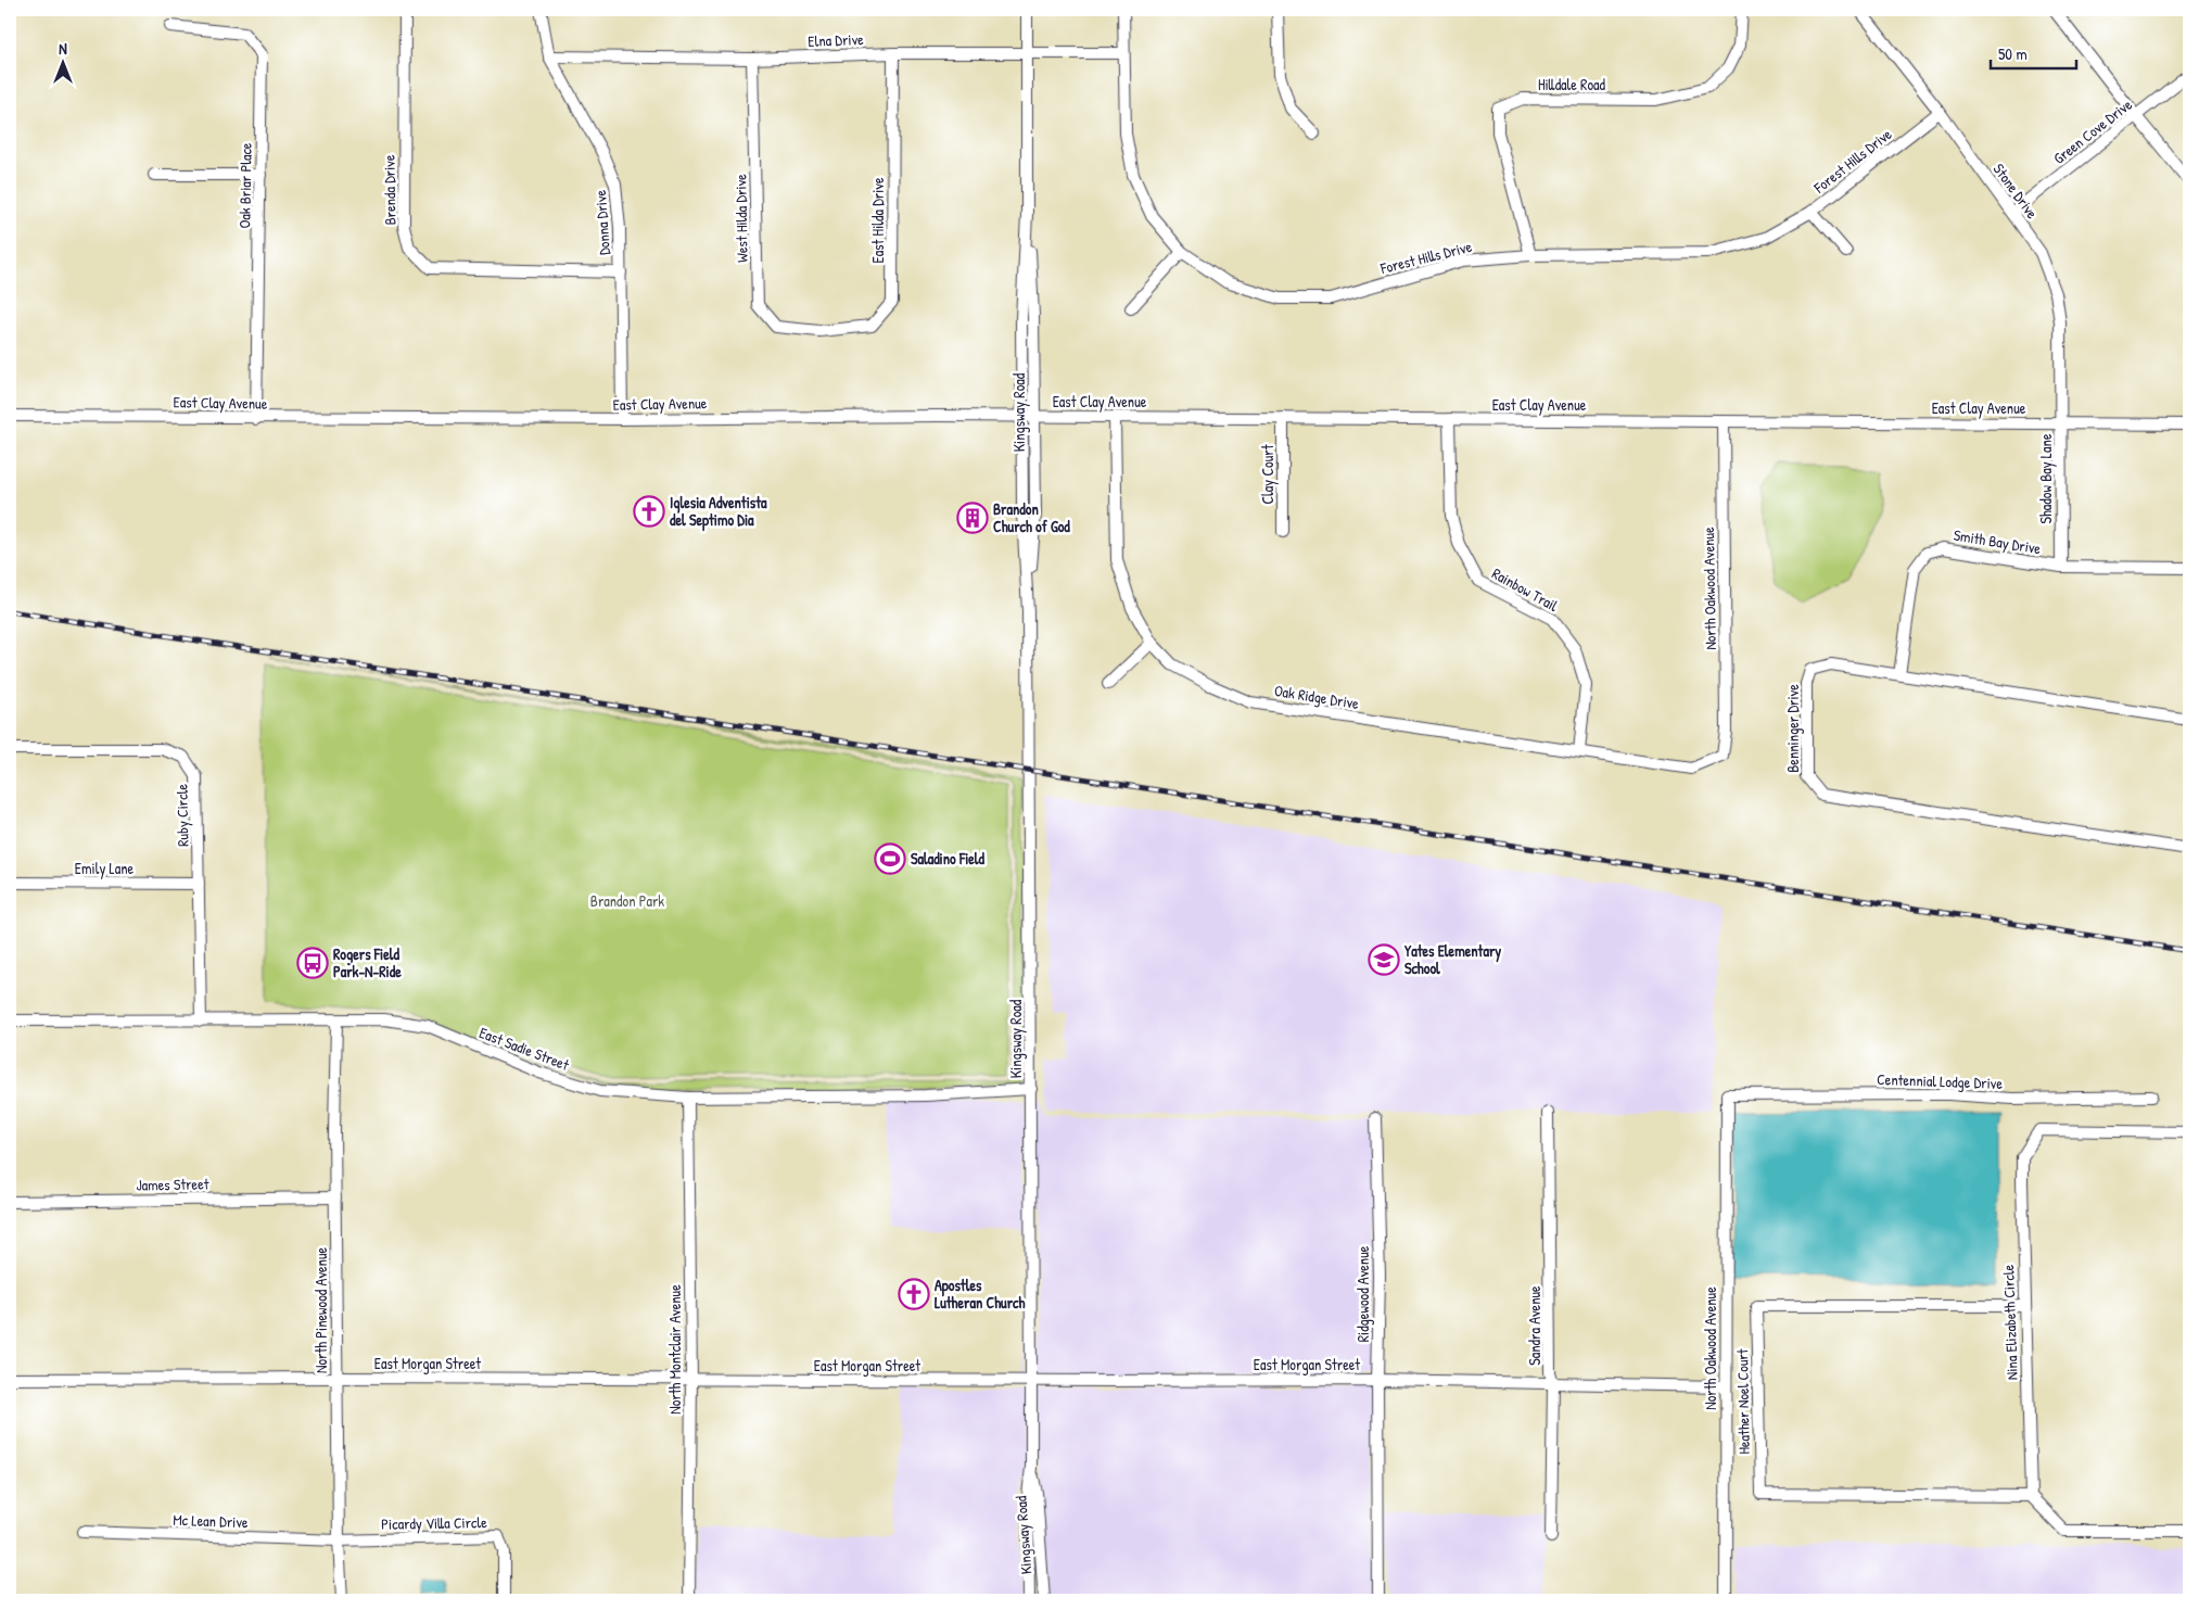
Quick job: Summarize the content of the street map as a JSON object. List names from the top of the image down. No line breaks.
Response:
{"streets":{"street":["Elna Drive","Hilldale Road","Green Cove Drive","Forest Hills Drive","Oak Briar Place","Brenda Drive","Stone Drive","West Hilda Drive","East Hilda Drive","Donna Drive","East Clay Avenue","Kingsway Road","Clay Court","Shadow Bay Lane","Smith Bay Drive","North Oakwood Avenue","Rainbow Trail","Oak Ridge Drive","Benninger Drive","Ruby Circle","Emily Lane","East Sadie Street","Centennial Lodge Drive","James Street","Ridgewood Avenue","North Pinewood Avenue","Nina Elizabeth Circle","Sandra Avenue","North Montclair Avenue","East Morgan Street","Heather Noel Court","Mc Lean Drive","Picardy Villa Circle"]},"crossings":[["Elna Drive","Forest Hills Drive"],["Elna Drive","West Hilda Drive"],["Elna Drive","East Hilda Drive"],["Elna Drive","Donna Drive"],["Elna Drive","Kingsway Road"],["Hilldale Road","Forest Hills Drive"],["Green Cove Drive","Stone Drive"],["Forest Hills Drive","Stone Drive"],["Oak Briar Place","East Clay Avenue"],["Brenda Drive","Donna Drive"],["Stone Drive","East Clay Avenue"],["Stone Drive","Shadow Bay Lane"],["West Hilda Drive","East Hilda Drive"],["Donna Drive","East Clay Avenue"],["East Clay Avenue","Kingsway Road"],["East Clay Avenue","Clay Court"],["East Clay Avenue","Shadow Bay Lane"],["East Clay Avenue","North Oakwood Avenue"],["East Clay Avenue","Rainbow Trail"],["East Clay Avenue","Oak Ridge Drive"],["Kingsway Road","East Sadie Street"],["Kingsway Road","East Morgan Street"],["Shadow Bay Lane","Smith Bay Drive"],["Smith Bay Drive","Benninger Drive"],["North Oakwood Avenue","Oak Ridge Drive"],["North Oakwood Avenue","Centennial Lodge Drive"],["North Oakwood Avenue","East Morgan Street"],["Rainbow Trail","Oak Ridge Drive"],["Ruby Circle","Emily Lane"],["Ruby Circle","East Sadie Street"],["East Sadie Street","North Pinewood Avenue"],["East Sadie Street","North Montclair Avenue"],["James Street","North Pinewood Avenue"],["Ridgewood Avenue","East Morgan Street"],["North Pinewood Avenue","East Morgan Street"],["North Pinewood Avenue","Mc Lean Drive"],["North Pinewood Avenue","Picardy Villa Circle"],["Nina Elizabeth Circle","Heather Noel Court"],["Sandra Avenue","East Morgan Street"],["North Montclair Avenue","East Morgan Street"],["Mc Lean Drive","Picardy Villa Circle"]],"parks":["Brandon Park"],"places":{"church":["Iglesia Adventista del Septimo Dia","Apostles Lutheran Church"],"building":["Brandon Church of God"],"sports":["Saladino Field"],"school or university":["Yates Elementary School"],"bus stop":["Rogers Field Park-N-Ride"]},"scale_bar":"50 m","north":"top"}
